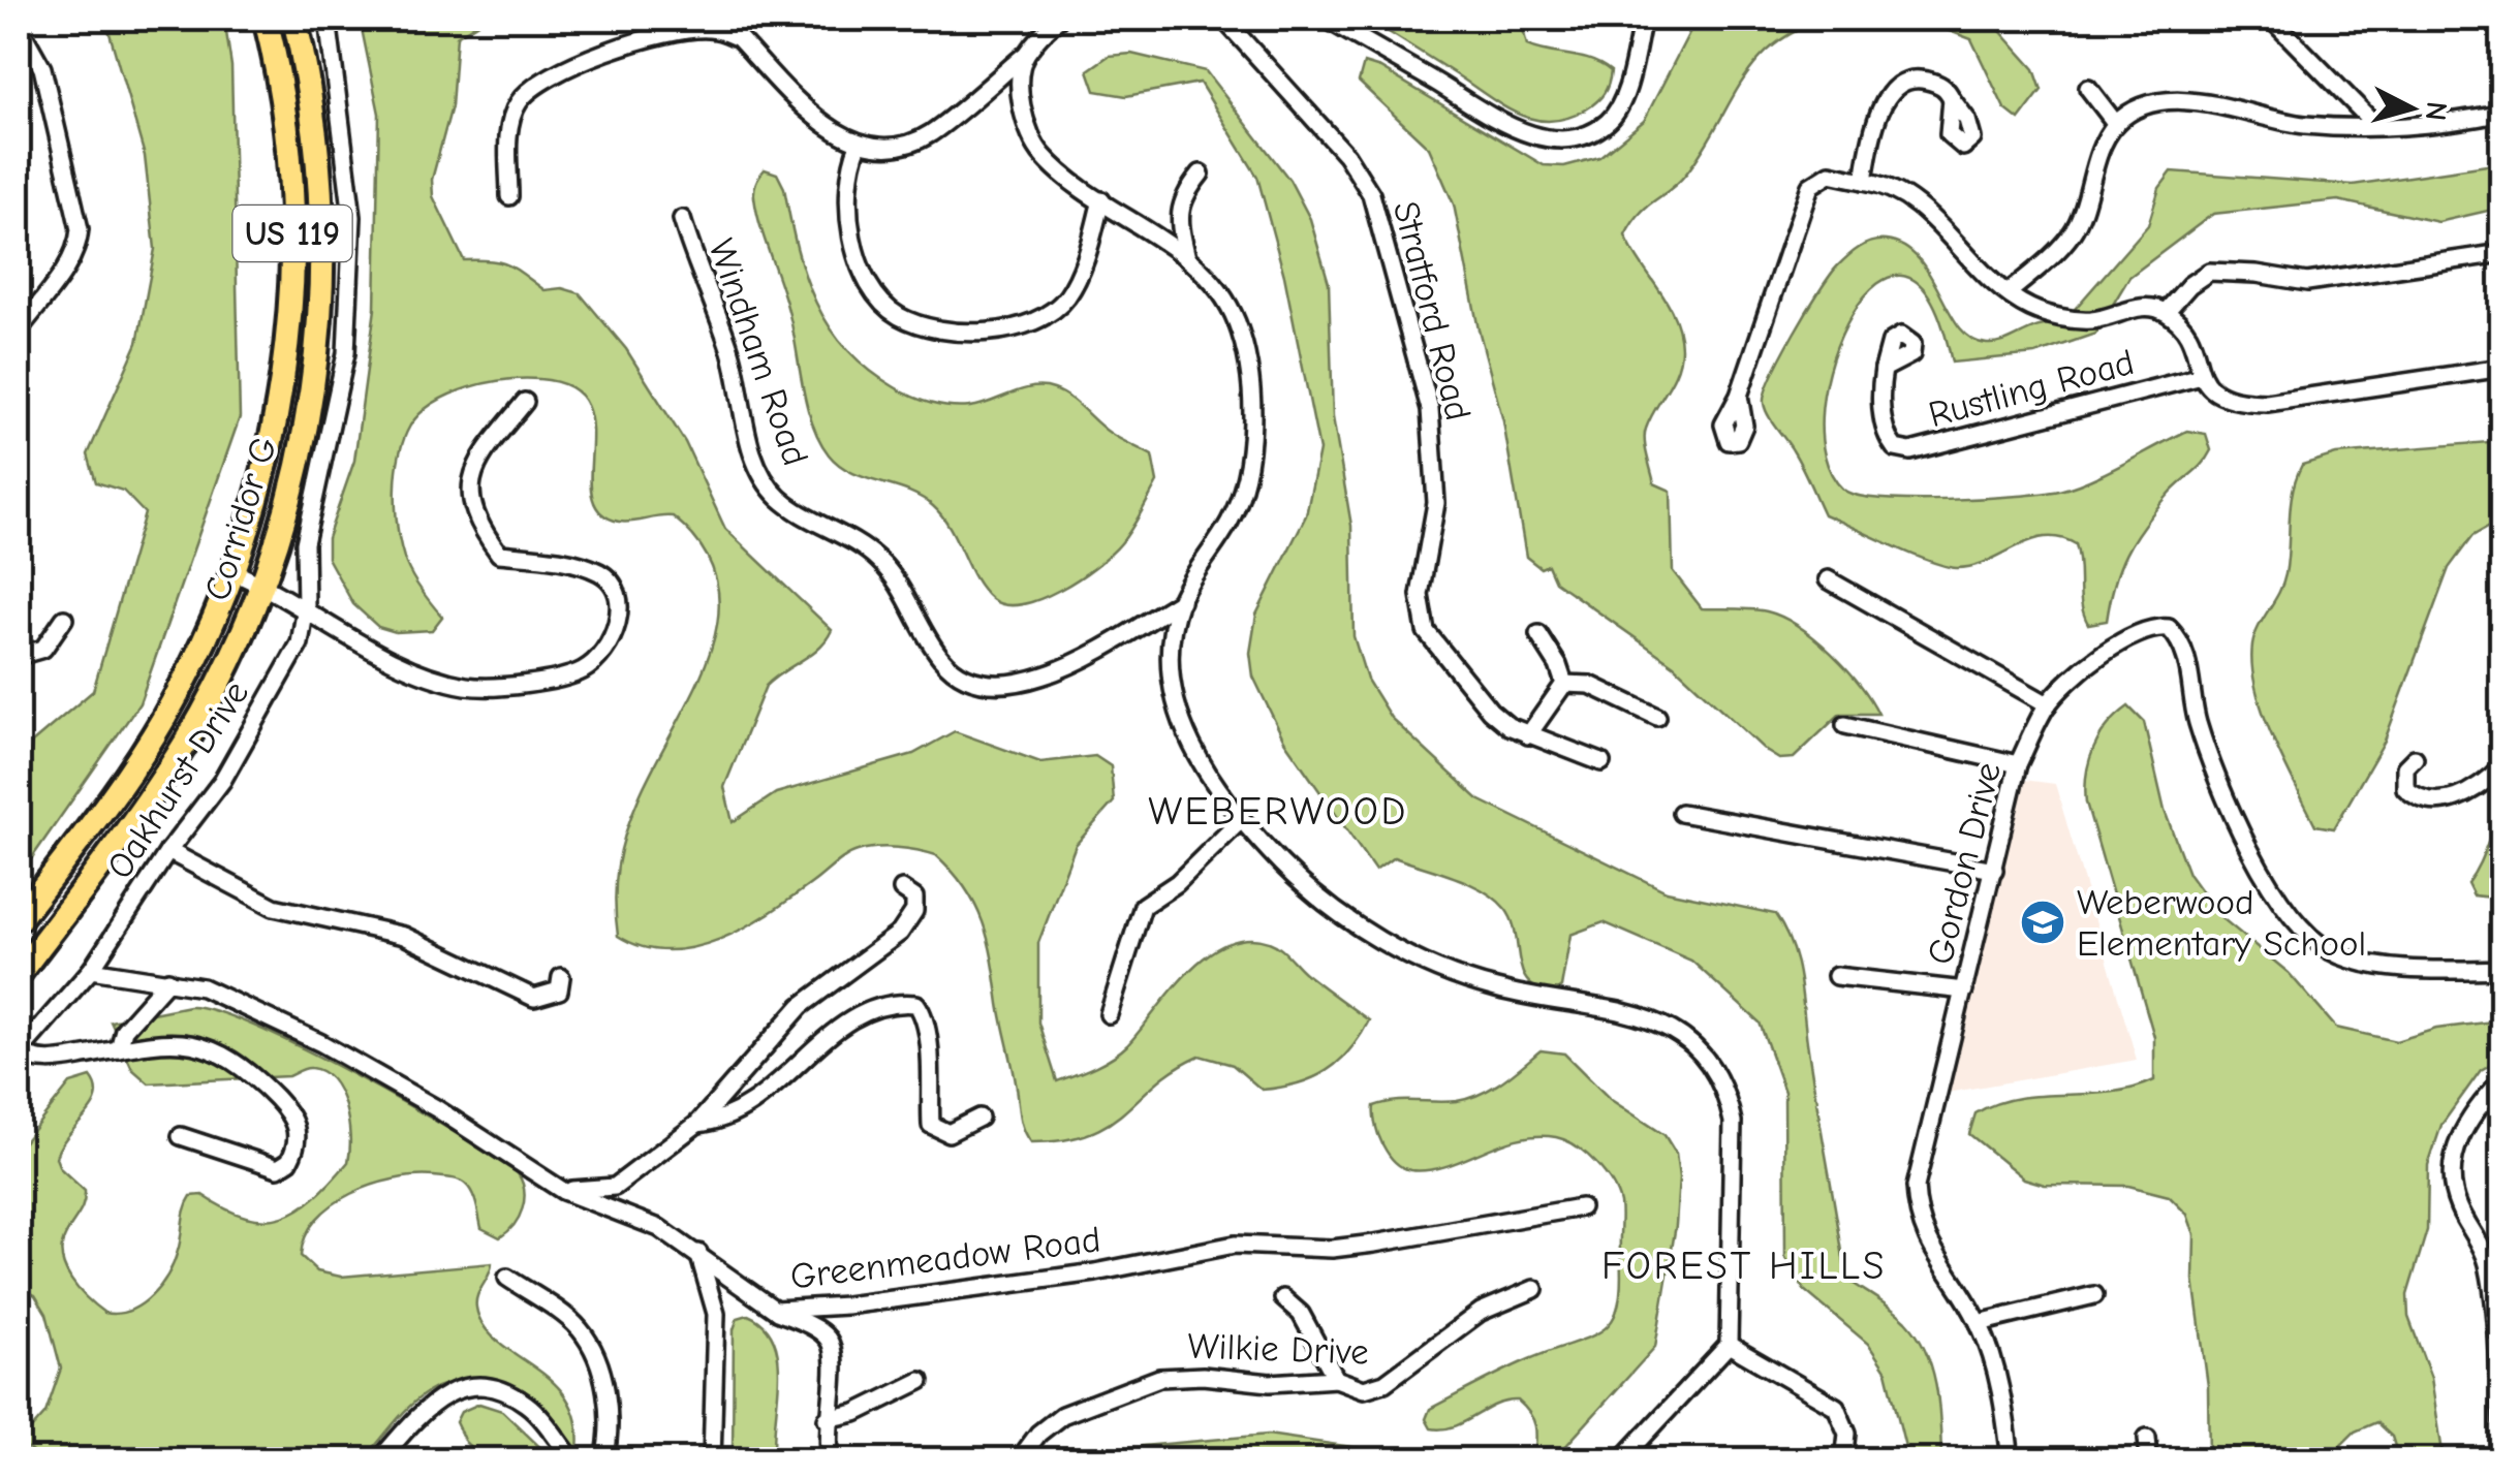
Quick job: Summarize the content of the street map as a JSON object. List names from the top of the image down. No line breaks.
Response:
{"streets":{"highway":["US 119","Corridor G"],"street":["Stratford Road","Windham Road","Rustling Road","Oakhurst Drive","Gordon Drive","Greenmeadow Road","Wilkie Drive"]},"crossings":[["Oakhurst Drive","Greenmeadow Road"]],"districts":["WEBERWOOD","FOREST HILLS"],"places":{"school or university":["Weberwood Elementary School"]},"north":"right"}
